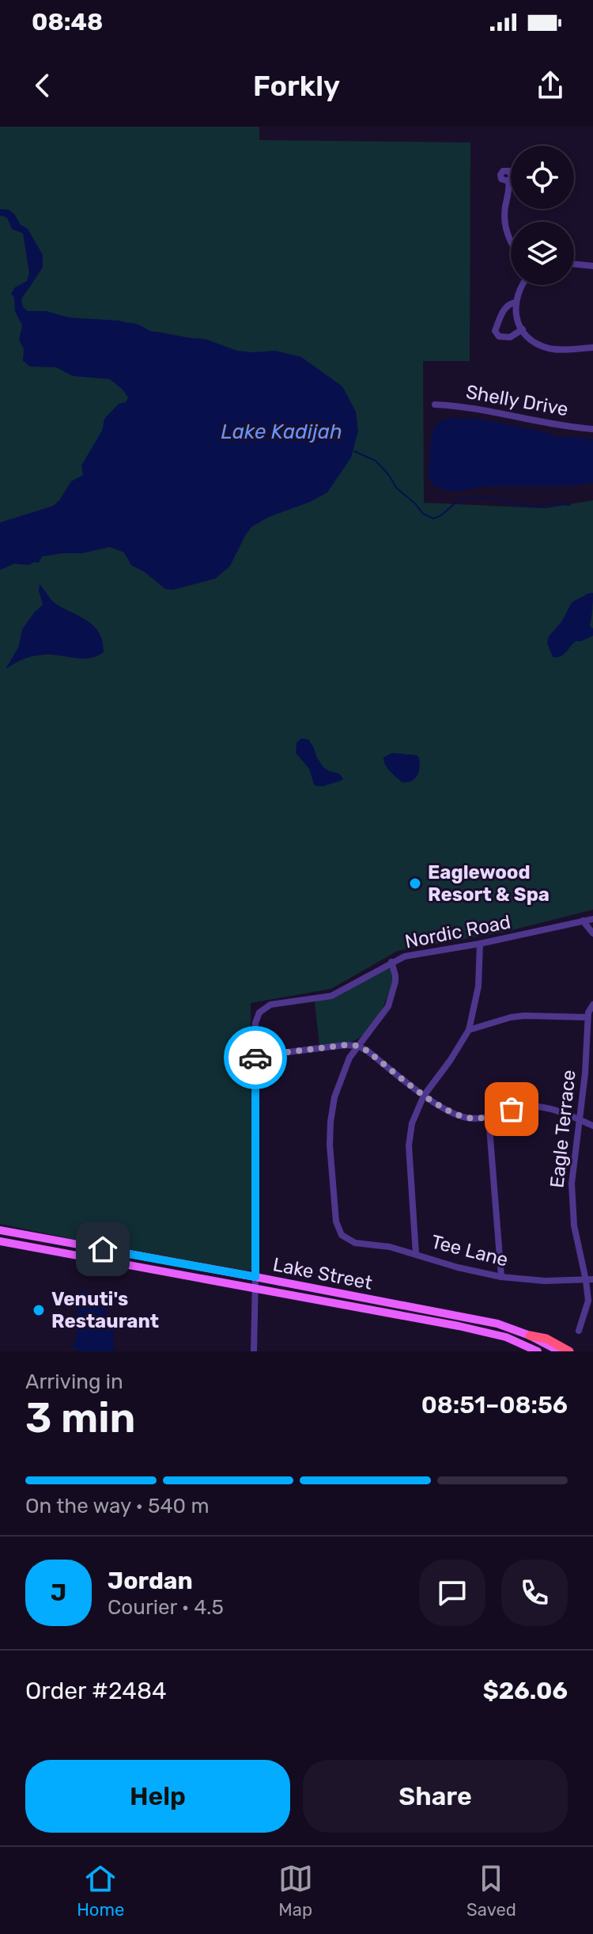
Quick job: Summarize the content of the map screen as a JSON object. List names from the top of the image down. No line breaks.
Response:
{"streets":{"main road":["Lake Street"],"street":["Shelly Drive","Nordic Road","Eagle Terrace","Tee Lane"]},"crossings":[["Eagle Terrace","Tee Lane"]],"water":["Lake Kadijah"],"places":["Eaglewood Resort & Spa","Venuti's Restaurant"],"page":{"status":"08:48","header":"Forkly","heading":["3 min","Arriving in","08:51–08:56"],"panel":["Jordan","Courier · 4.5","Order #2484","$26.06"],"bar":"On the way · 540 m","round":"J","buttons":["Help","Share"],"tabs":["Home","Map","Saved"]}}
